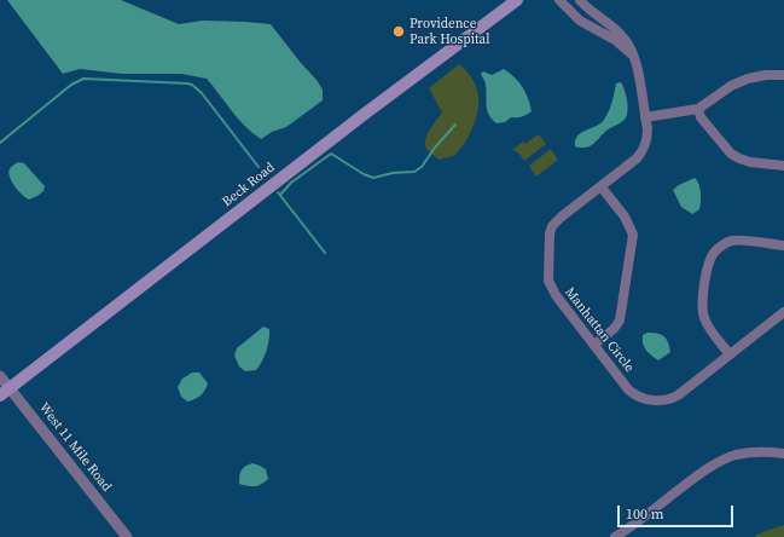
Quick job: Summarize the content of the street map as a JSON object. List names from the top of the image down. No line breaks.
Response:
{"streets":{"main road":["Beck Road"],"street":["Manhattan Circle","West 11 Mile Road"]},"crossings":[["Beck Road","West 11 Mile Road"]],"places":["Providence Park Hospital"],"scale_bar":"100 m"}
